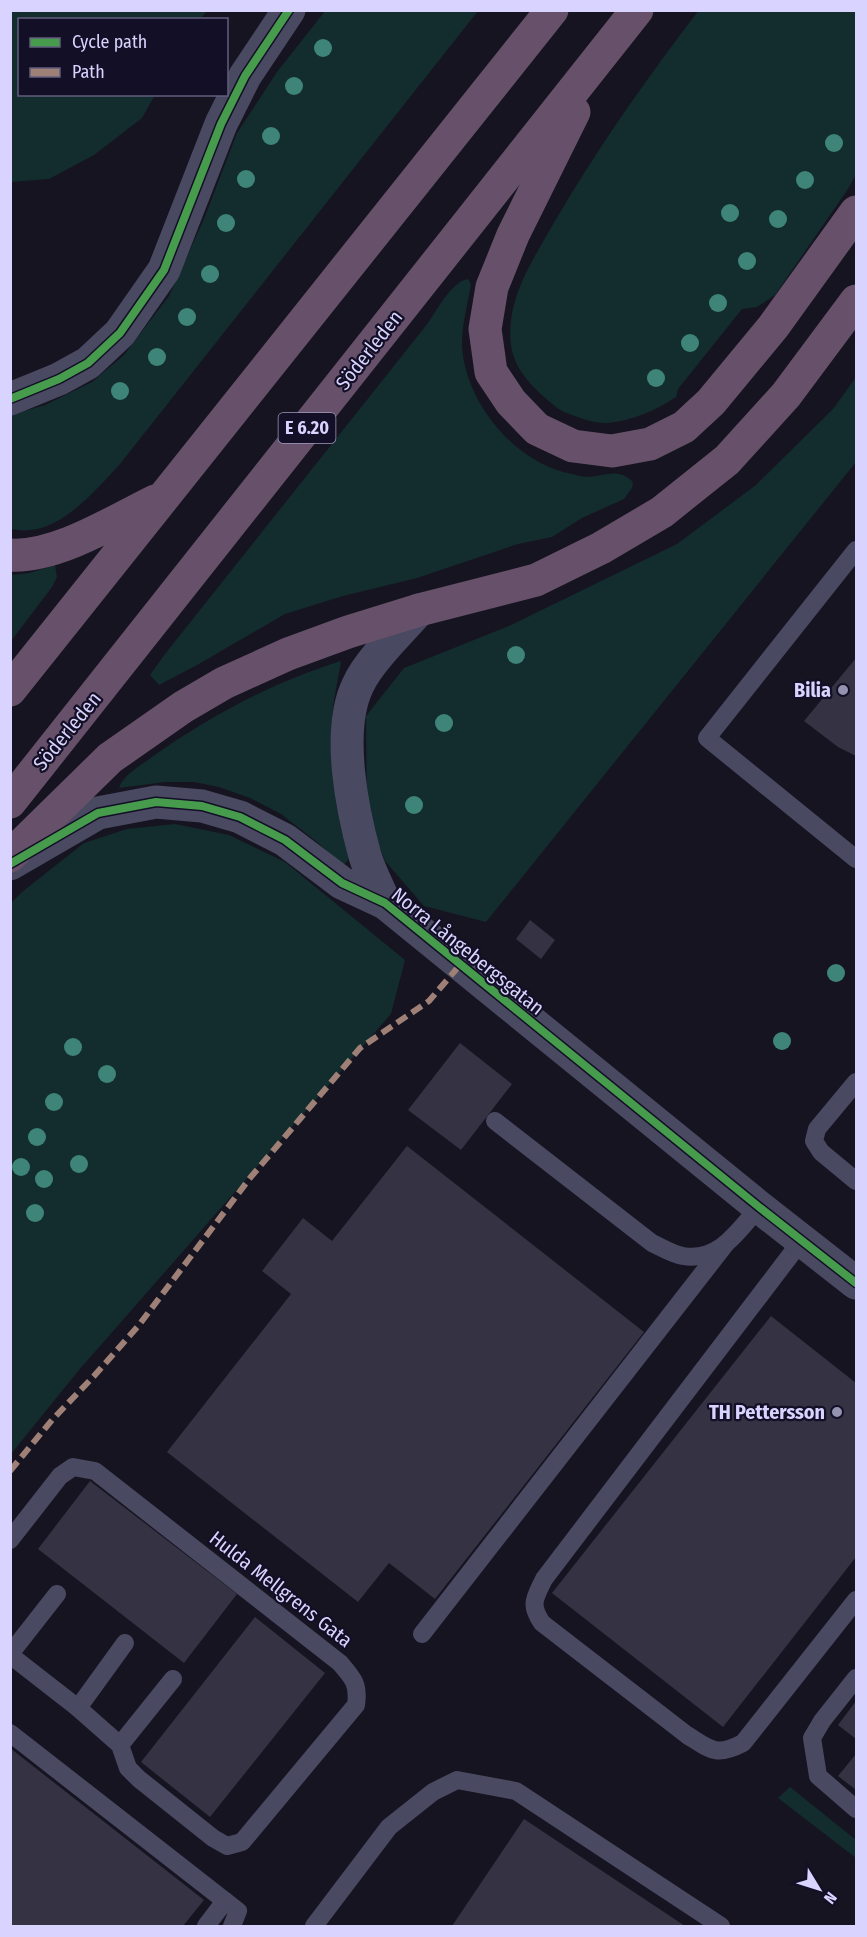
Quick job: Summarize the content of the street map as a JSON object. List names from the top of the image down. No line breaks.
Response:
{"streets":{"highway":["Söderleden","E 6.20"],"street":["Norra Långebergsgatan"],"lane":["Hulda Mellgrens Gata"]},"places":["Bilia","TH Pettersson"],"legend":["Cycle path","Path"],"north":"bottom right"}
